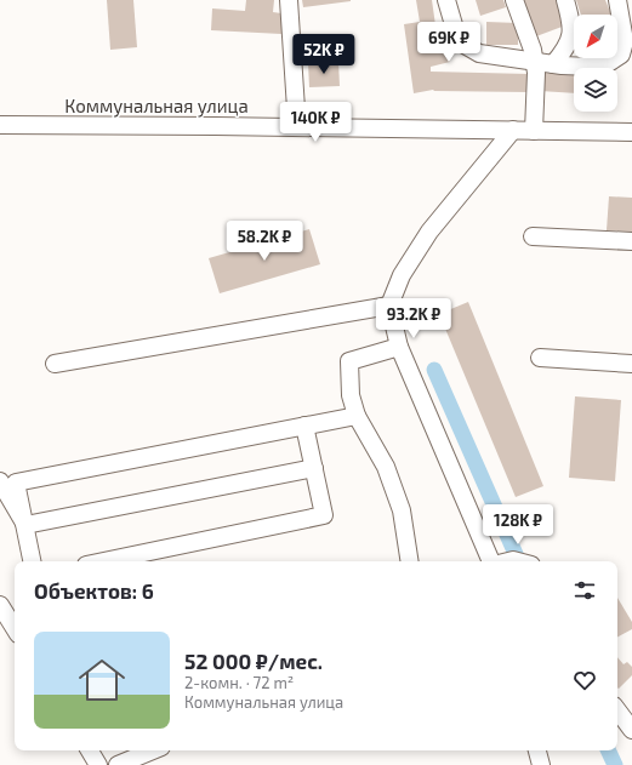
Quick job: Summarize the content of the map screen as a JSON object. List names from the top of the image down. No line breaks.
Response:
{"streets":{"street":["Коммунальная улица"]},"north":"bottom left","page":{"price":["69K ₽","52K ₽","140K ₽","58.2K ₽","93.2K ₽","128K ₽"],"heading":"Объектов: 6","list":[{"name":"52 000 ₽/мес.","note":"2-комн. · 72 m² · Коммунальная улица"}]}}
